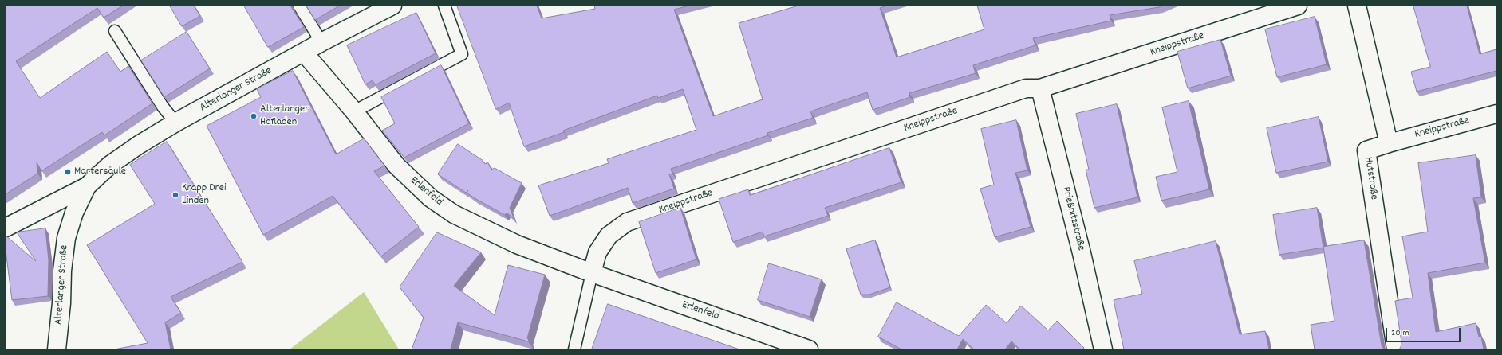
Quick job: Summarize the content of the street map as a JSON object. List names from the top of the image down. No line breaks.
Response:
{"streets":{"street":["Kneippstraße","Alterlanger Straße","Hutstraße","Erlenfeld","Prießnitzstraße"]},"crossings":[["Kneippstraße","Hutstraße"],["Kneippstraße","Erlenfeld"],["Kneippstraße","Prießnitzstraße"],["Alterlanger Straße","Erlenfeld"]],"places":["Alterlanger Hofladen","Martersäule","Krapp Drei Linden"],"scale_bar":"20 m"}
